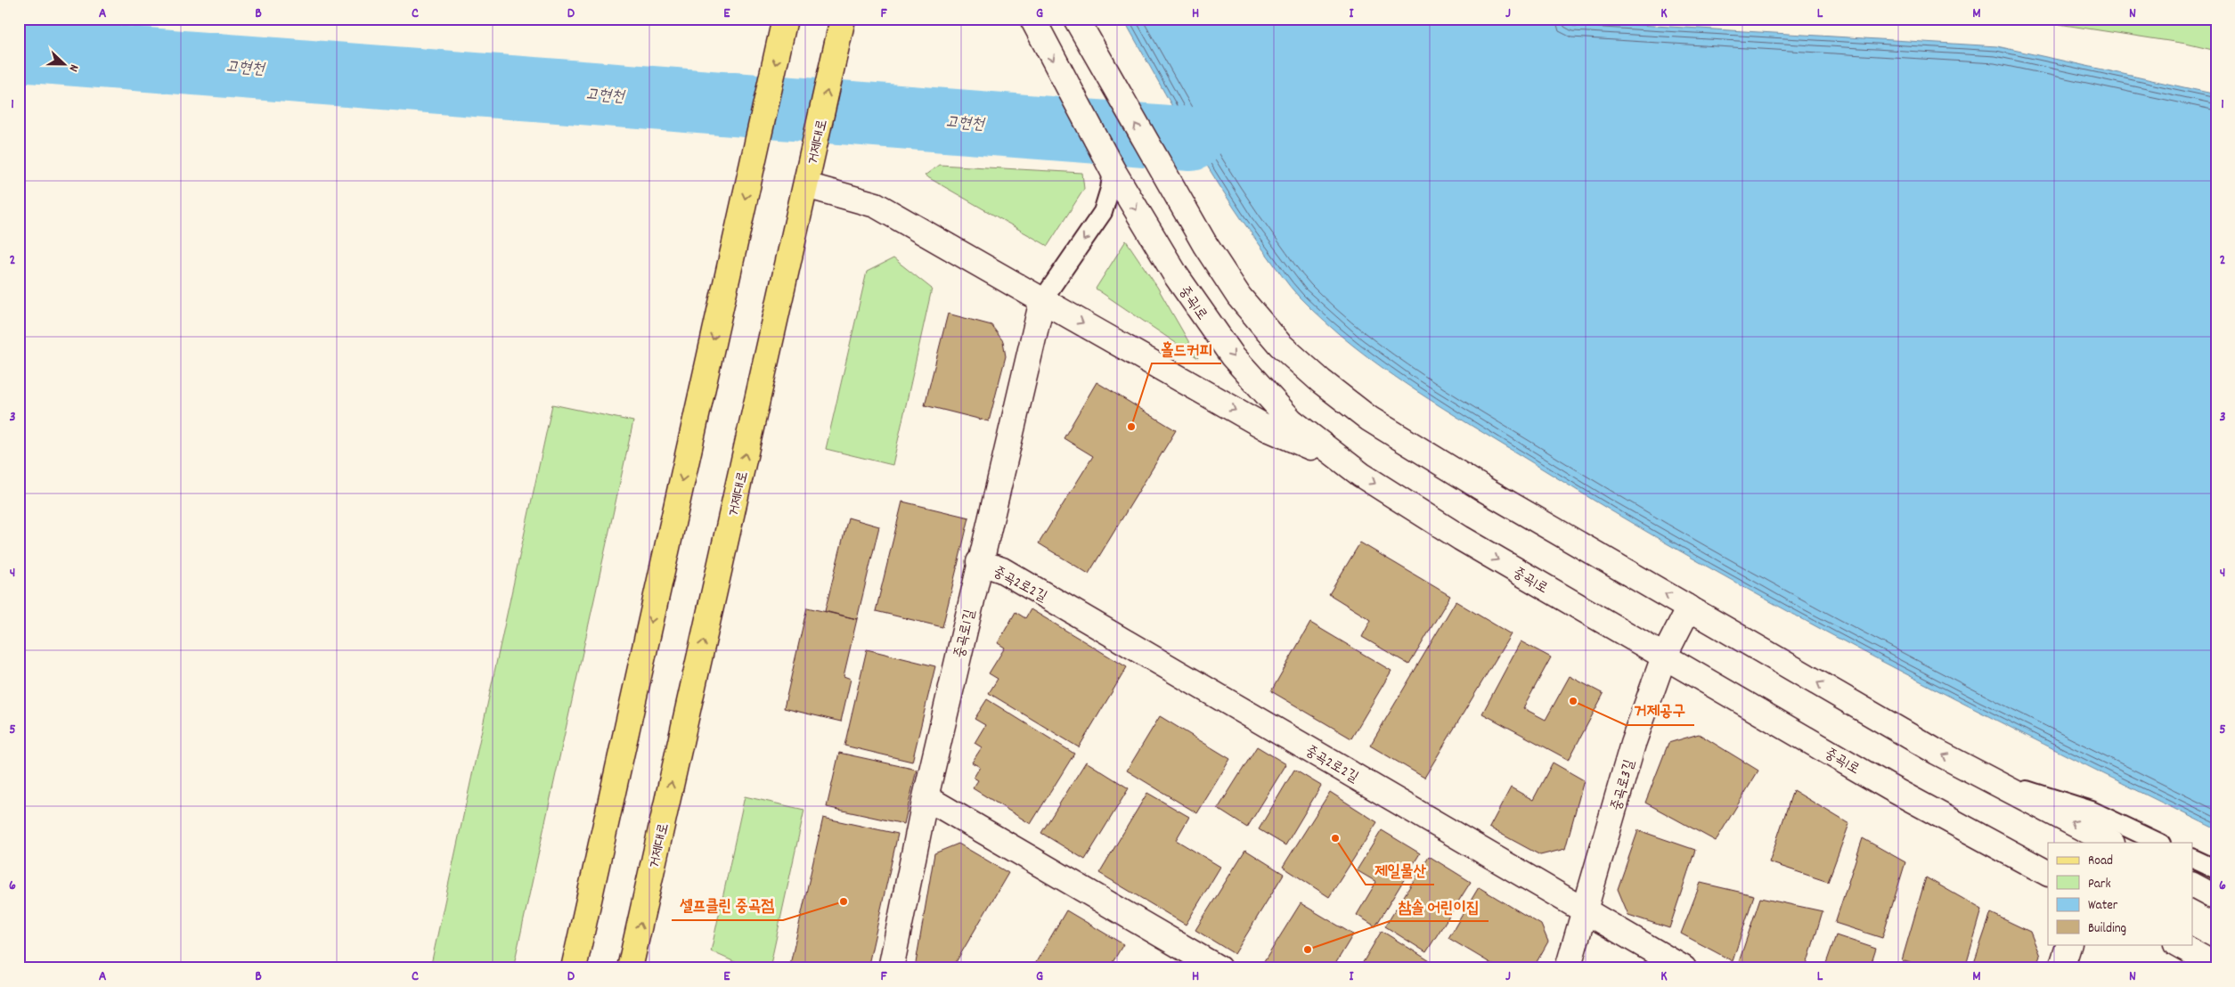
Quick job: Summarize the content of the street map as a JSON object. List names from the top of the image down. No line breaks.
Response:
{"streets":{"main road":["거제대로"],"street":["중곡1로","중곡2로2길","중곡로1길","중곡로3길"]},"crossings":[["중곡1로","중곡로3길"],["중곡2로2길","중곡로1길"],["중곡2로2길","중곡로3길"]],"water":["고현천"],"places":["홀드커피","거제공구","제일물산","셀프클린 중곡점","참솔 어린이집"],"legend":["Road","Park","Water","Building"],"north":"right","grid":{"columns":["A","B","C","D","E","F","G","H","I","J","K","L","M","N"],"rows":["1","2","3","4","5","6"]}}
